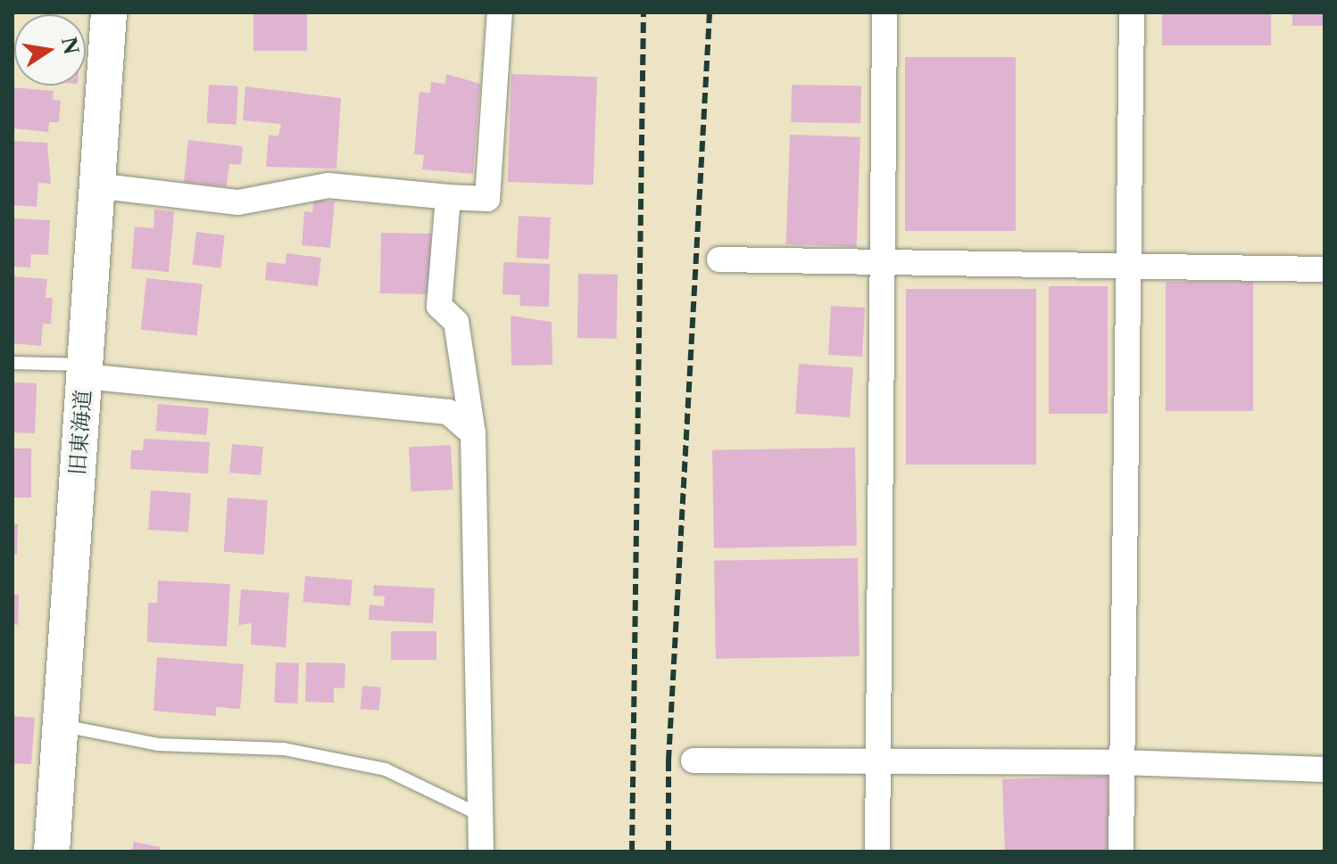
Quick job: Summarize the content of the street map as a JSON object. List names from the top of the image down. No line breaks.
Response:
{"streets":{"main road":["旧東海道"]},"north":"right"}
